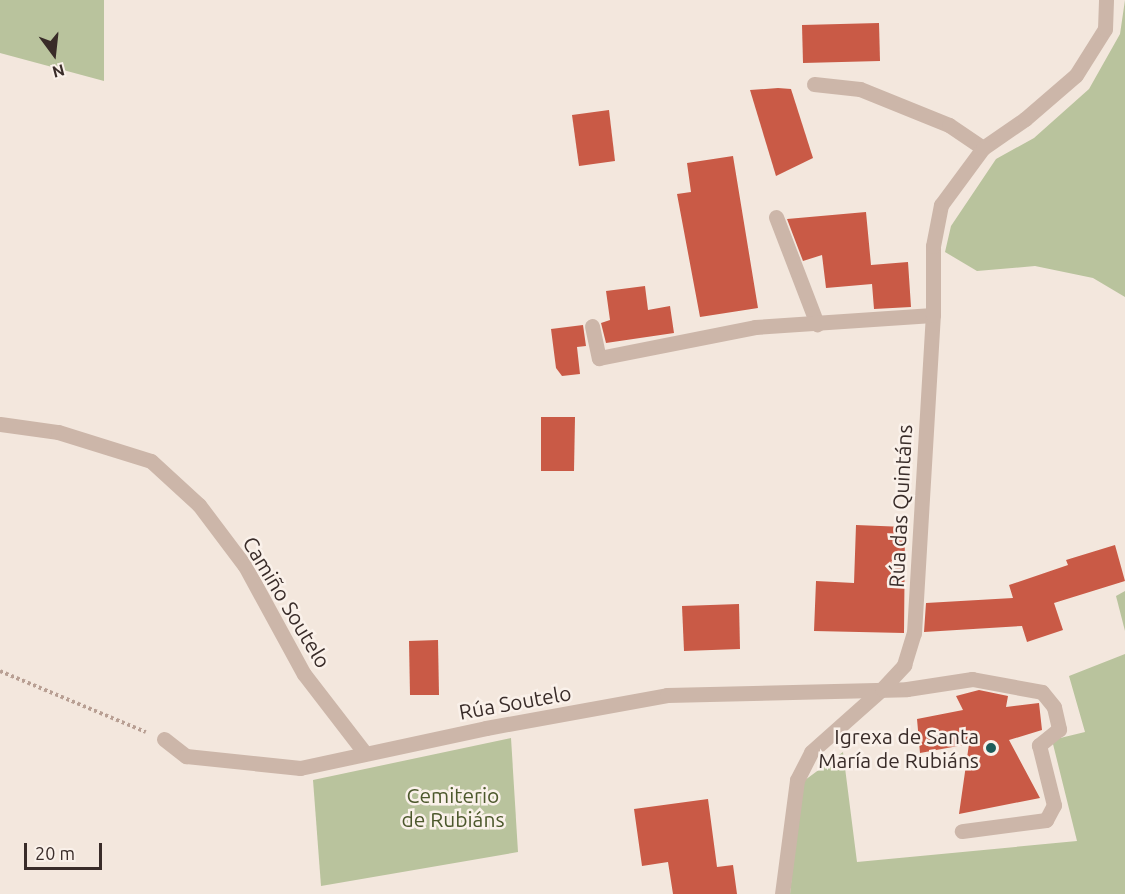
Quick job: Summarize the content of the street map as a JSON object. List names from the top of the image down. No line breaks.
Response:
{"streets":{"street":["Rúa das Quintáns","Camiño Soutelo","Rúa Soutelo"]},"crossings":[["Rúa das Quintáns","Rúa Soutelo"],["Camiño Soutelo","Rúa Soutelo"]],"parks":["Cemiterio de Rubiáns"],"places":["Igrexa de Santa María de Rubiáns"],"scale_bar":"20 m","north":"bottom"}
